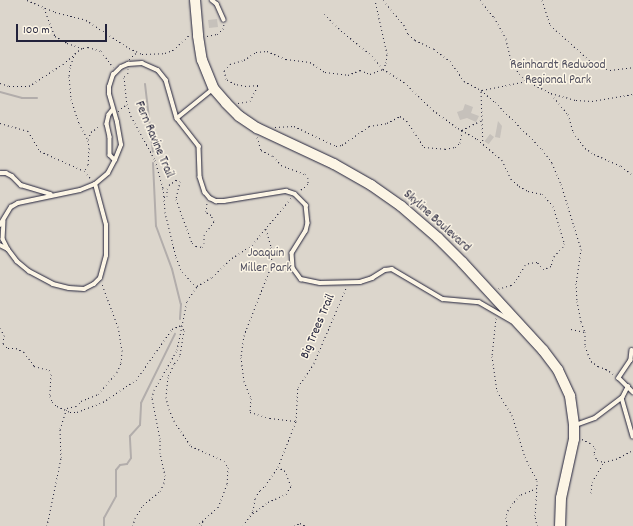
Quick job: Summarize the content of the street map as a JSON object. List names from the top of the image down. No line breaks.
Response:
{"streets":{"main road":["Skyline Boulevard"],"path":["Fern Ravine Trail","Big Trees Trail"]},"parks":["Reinhardt Redwood Regional Park","Joaquin Miller Park"],"scale_bar":"100 m"}
